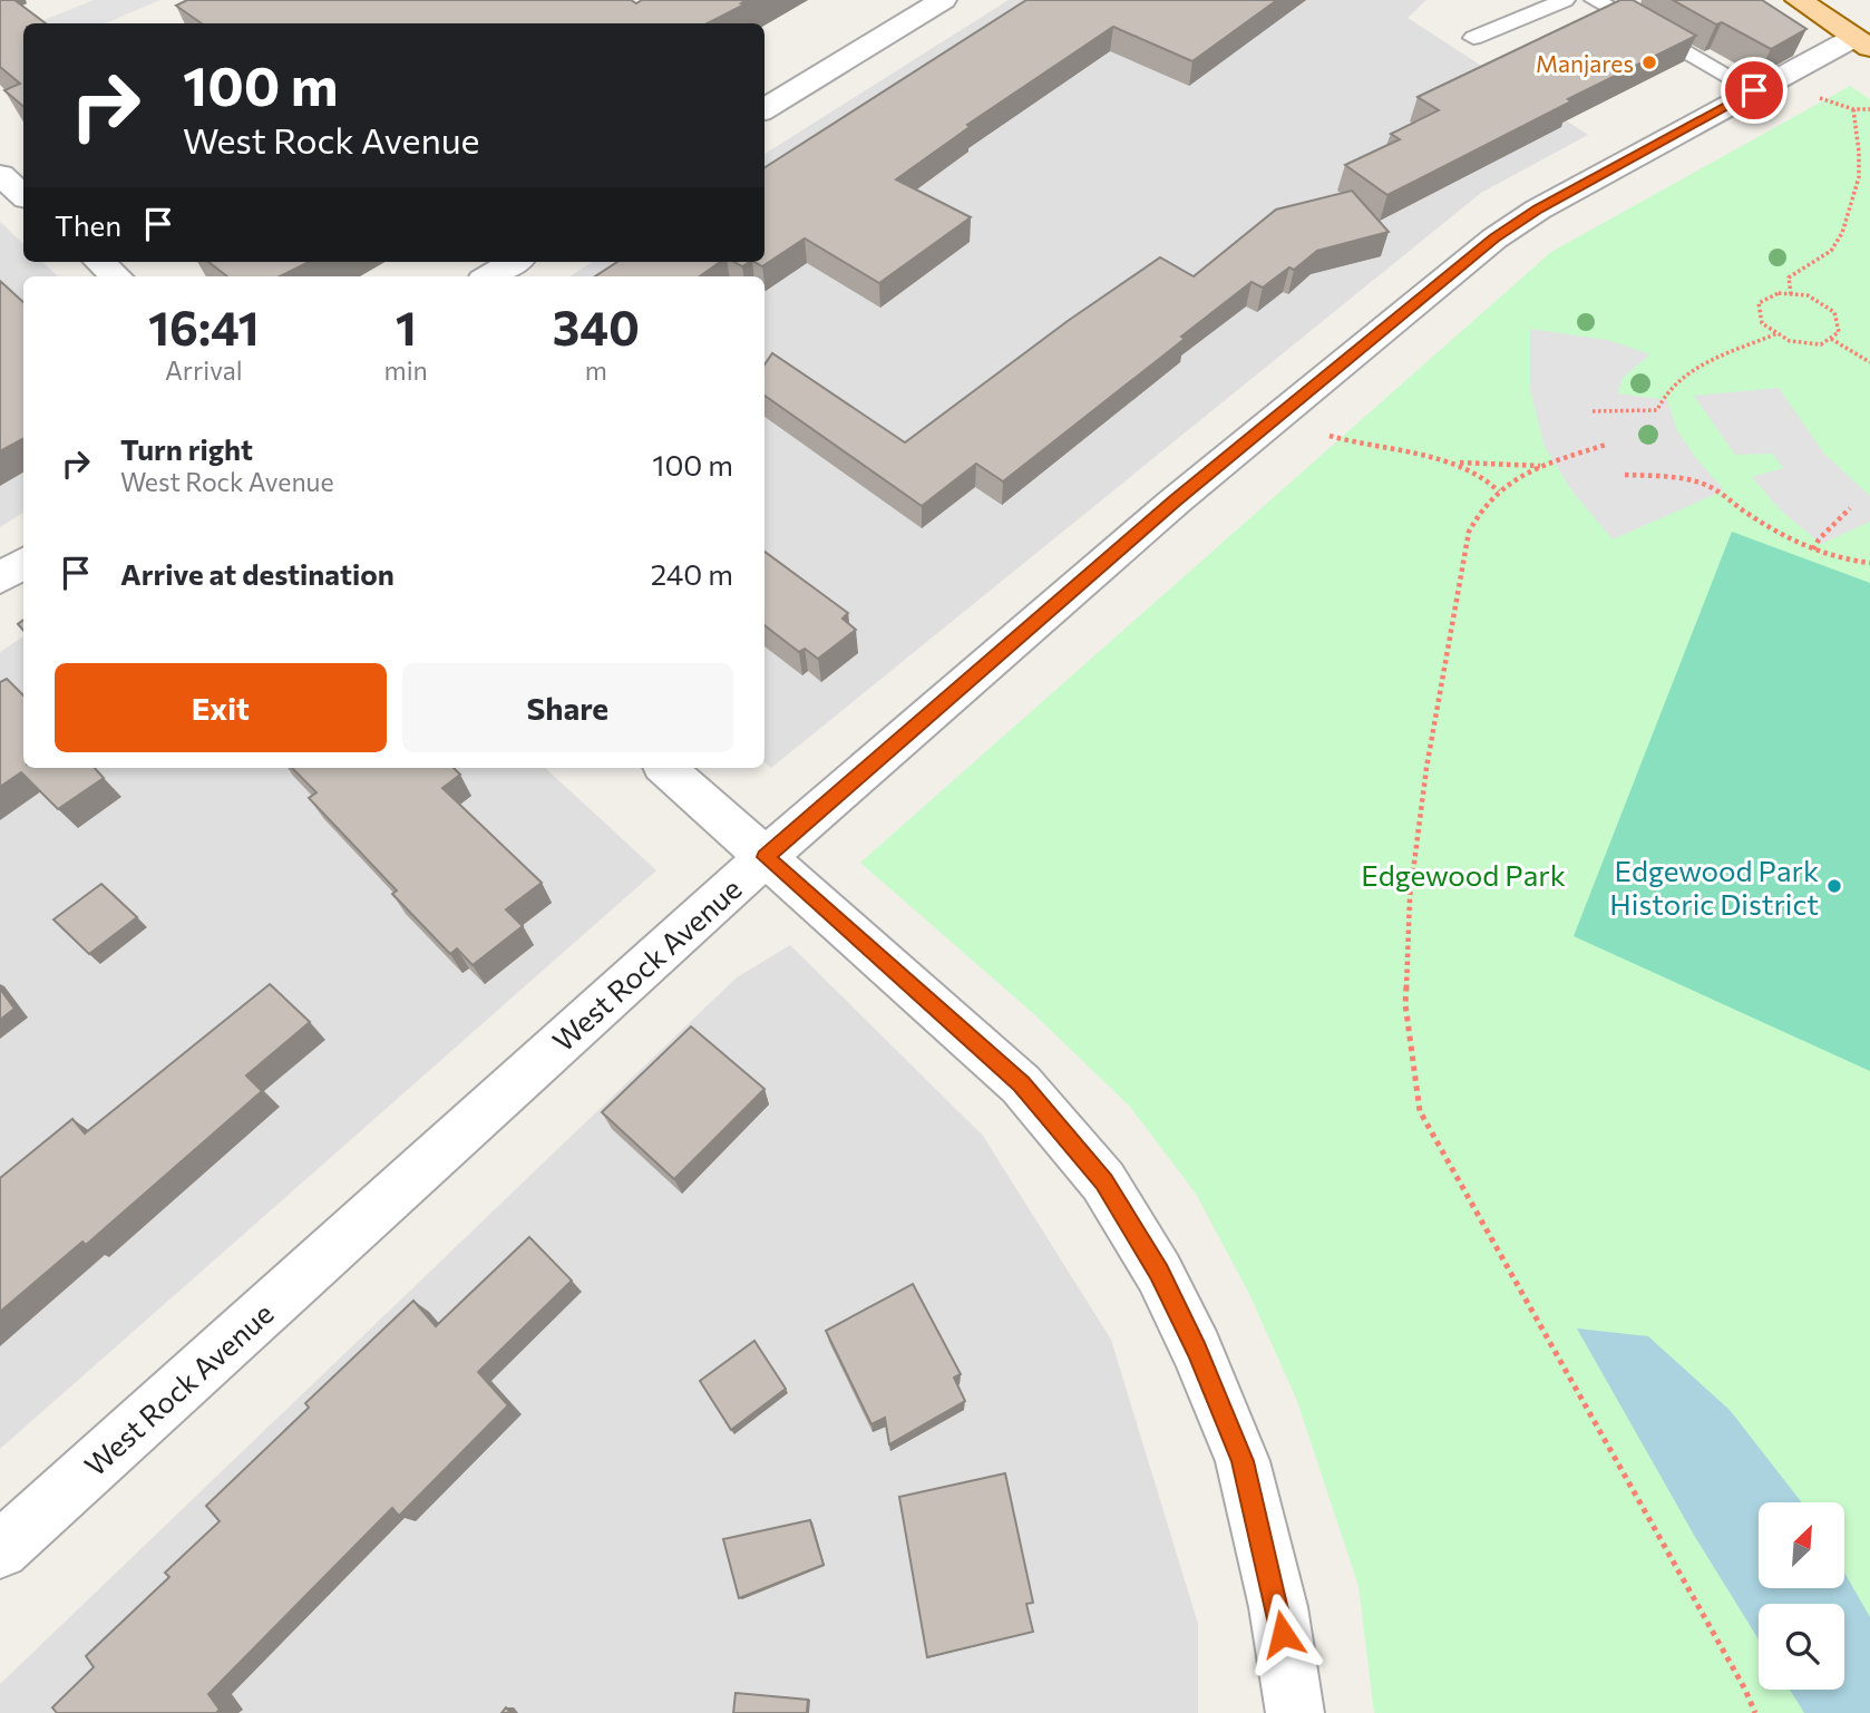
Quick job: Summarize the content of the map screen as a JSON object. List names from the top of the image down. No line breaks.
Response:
{"streets":{"street":["West Rock Avenue"]},"parks":["Edgewood Park"],"places":["Manjares","Edgewood Park Historic District"],"north":"top right","page":{"turn":["100 m","West Rock Avenue"],"then":"Then","eta":["16:41","Arrival","1","min","340","m"],"list":[{"name":"Turn right","note":"West Rock Avenue","value":"100 m"},{"name":"Arrive at destination","value":"240 m"}],"buttons":["Exit","Share"]}}
